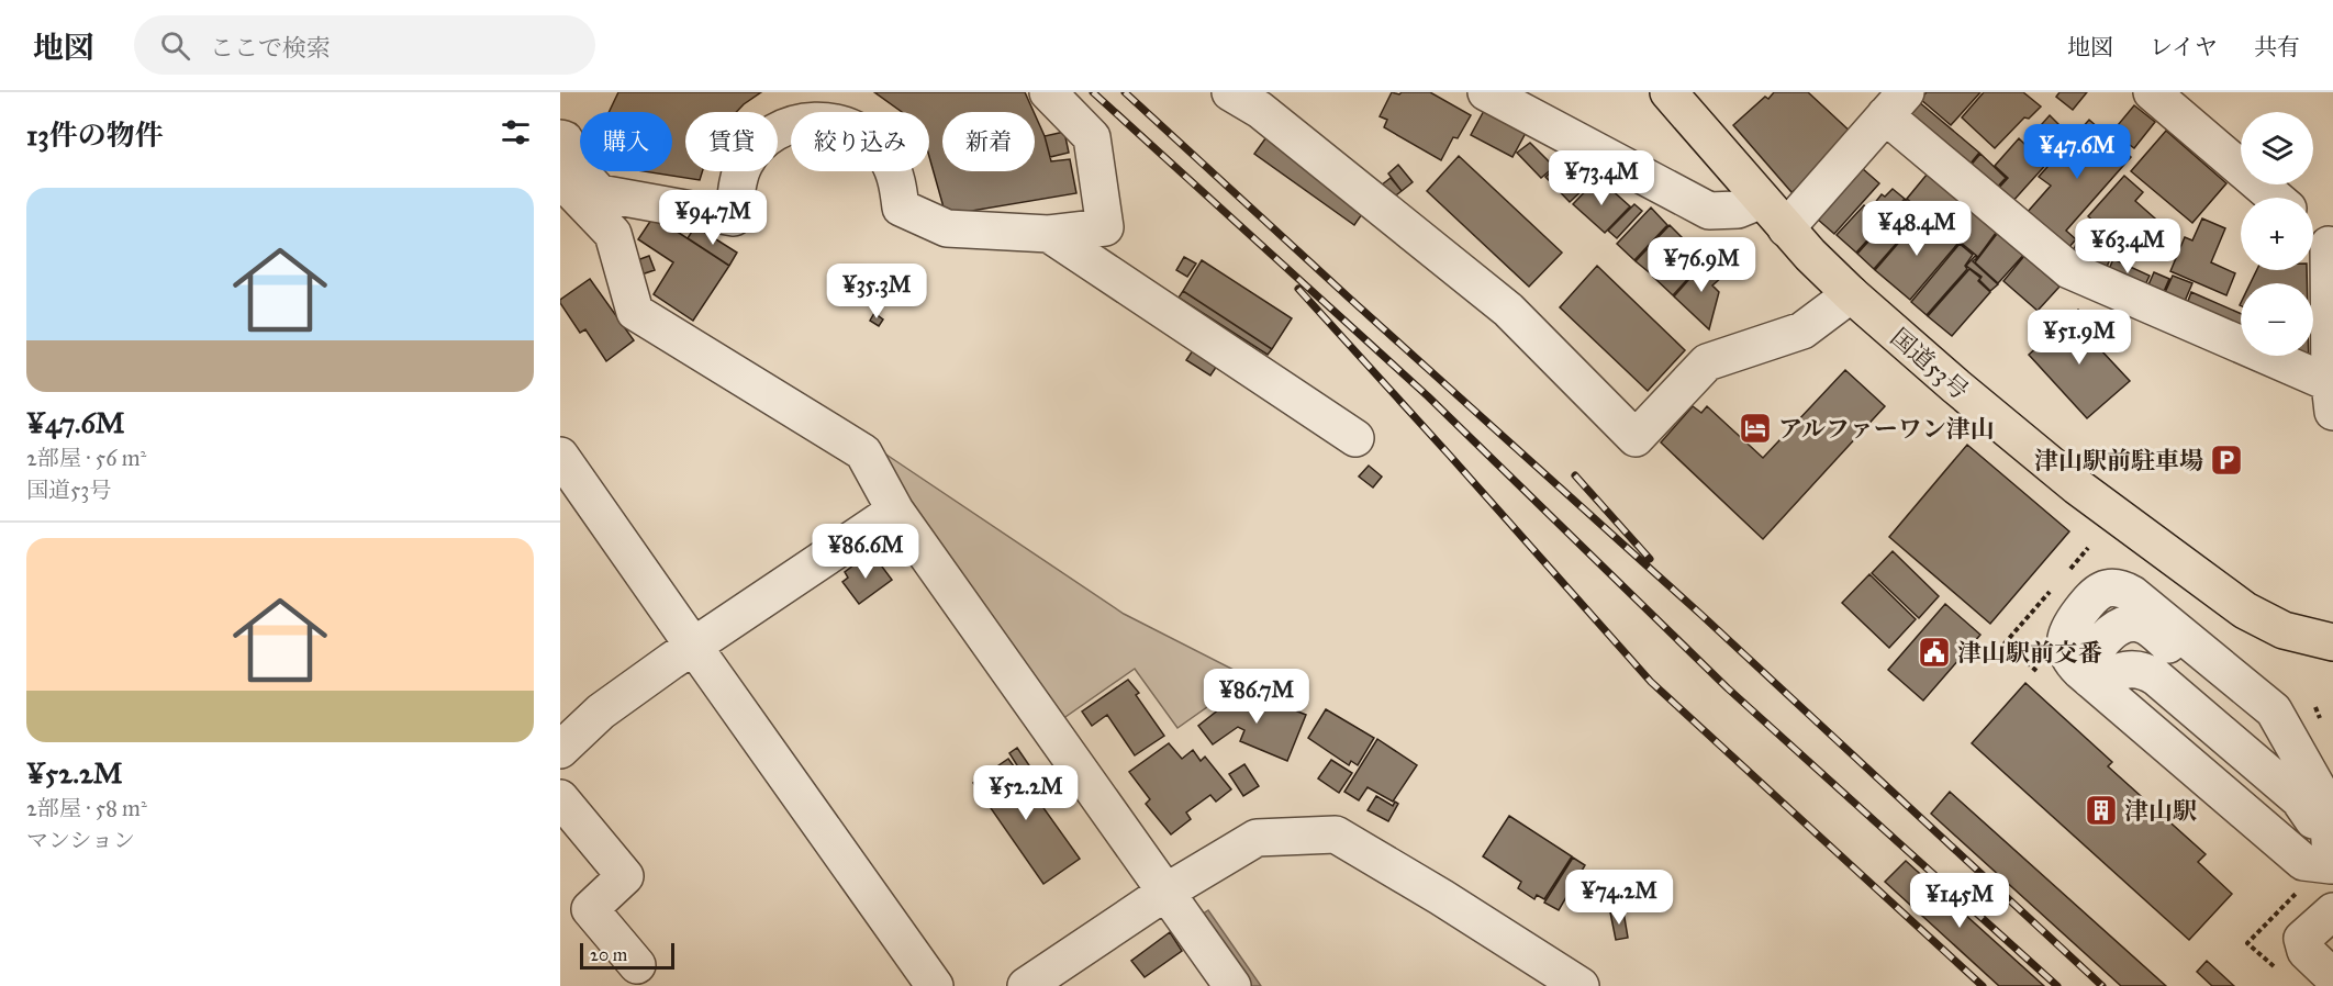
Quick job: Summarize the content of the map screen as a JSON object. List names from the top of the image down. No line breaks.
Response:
{"streets":{"highway":["国道53号"]},"places":{"hotel":["アルファーワン津山"],"parking":["津山駅前駐車場"],"public building":["津山駅前交番"],"building":["津山駅"]},"scale_bar":"20 m","page":{"header":"地図","search":"ここで検索","nav":["地図","レイヤ","共有"],"heading":"13件の物件","map_buttons":["+","−"],"chip":["購入","賃貸","絞り込み","新着"],"price":["¥47.6M","¥73.4M","¥94.7M","¥48.4M","¥63.4M","¥76.9M","¥35.3M","¥51.9M","¥86.6M","¥86.7M","¥52.2M","¥74.2M","¥145M"],"list":[{"name":"¥47.6M","note":"2部屋 · 56 m² · 国道53号"},{"name":"¥52.2M","note":"2部屋 · 58 m² · マンション"}],"scale":"20 m"}}
